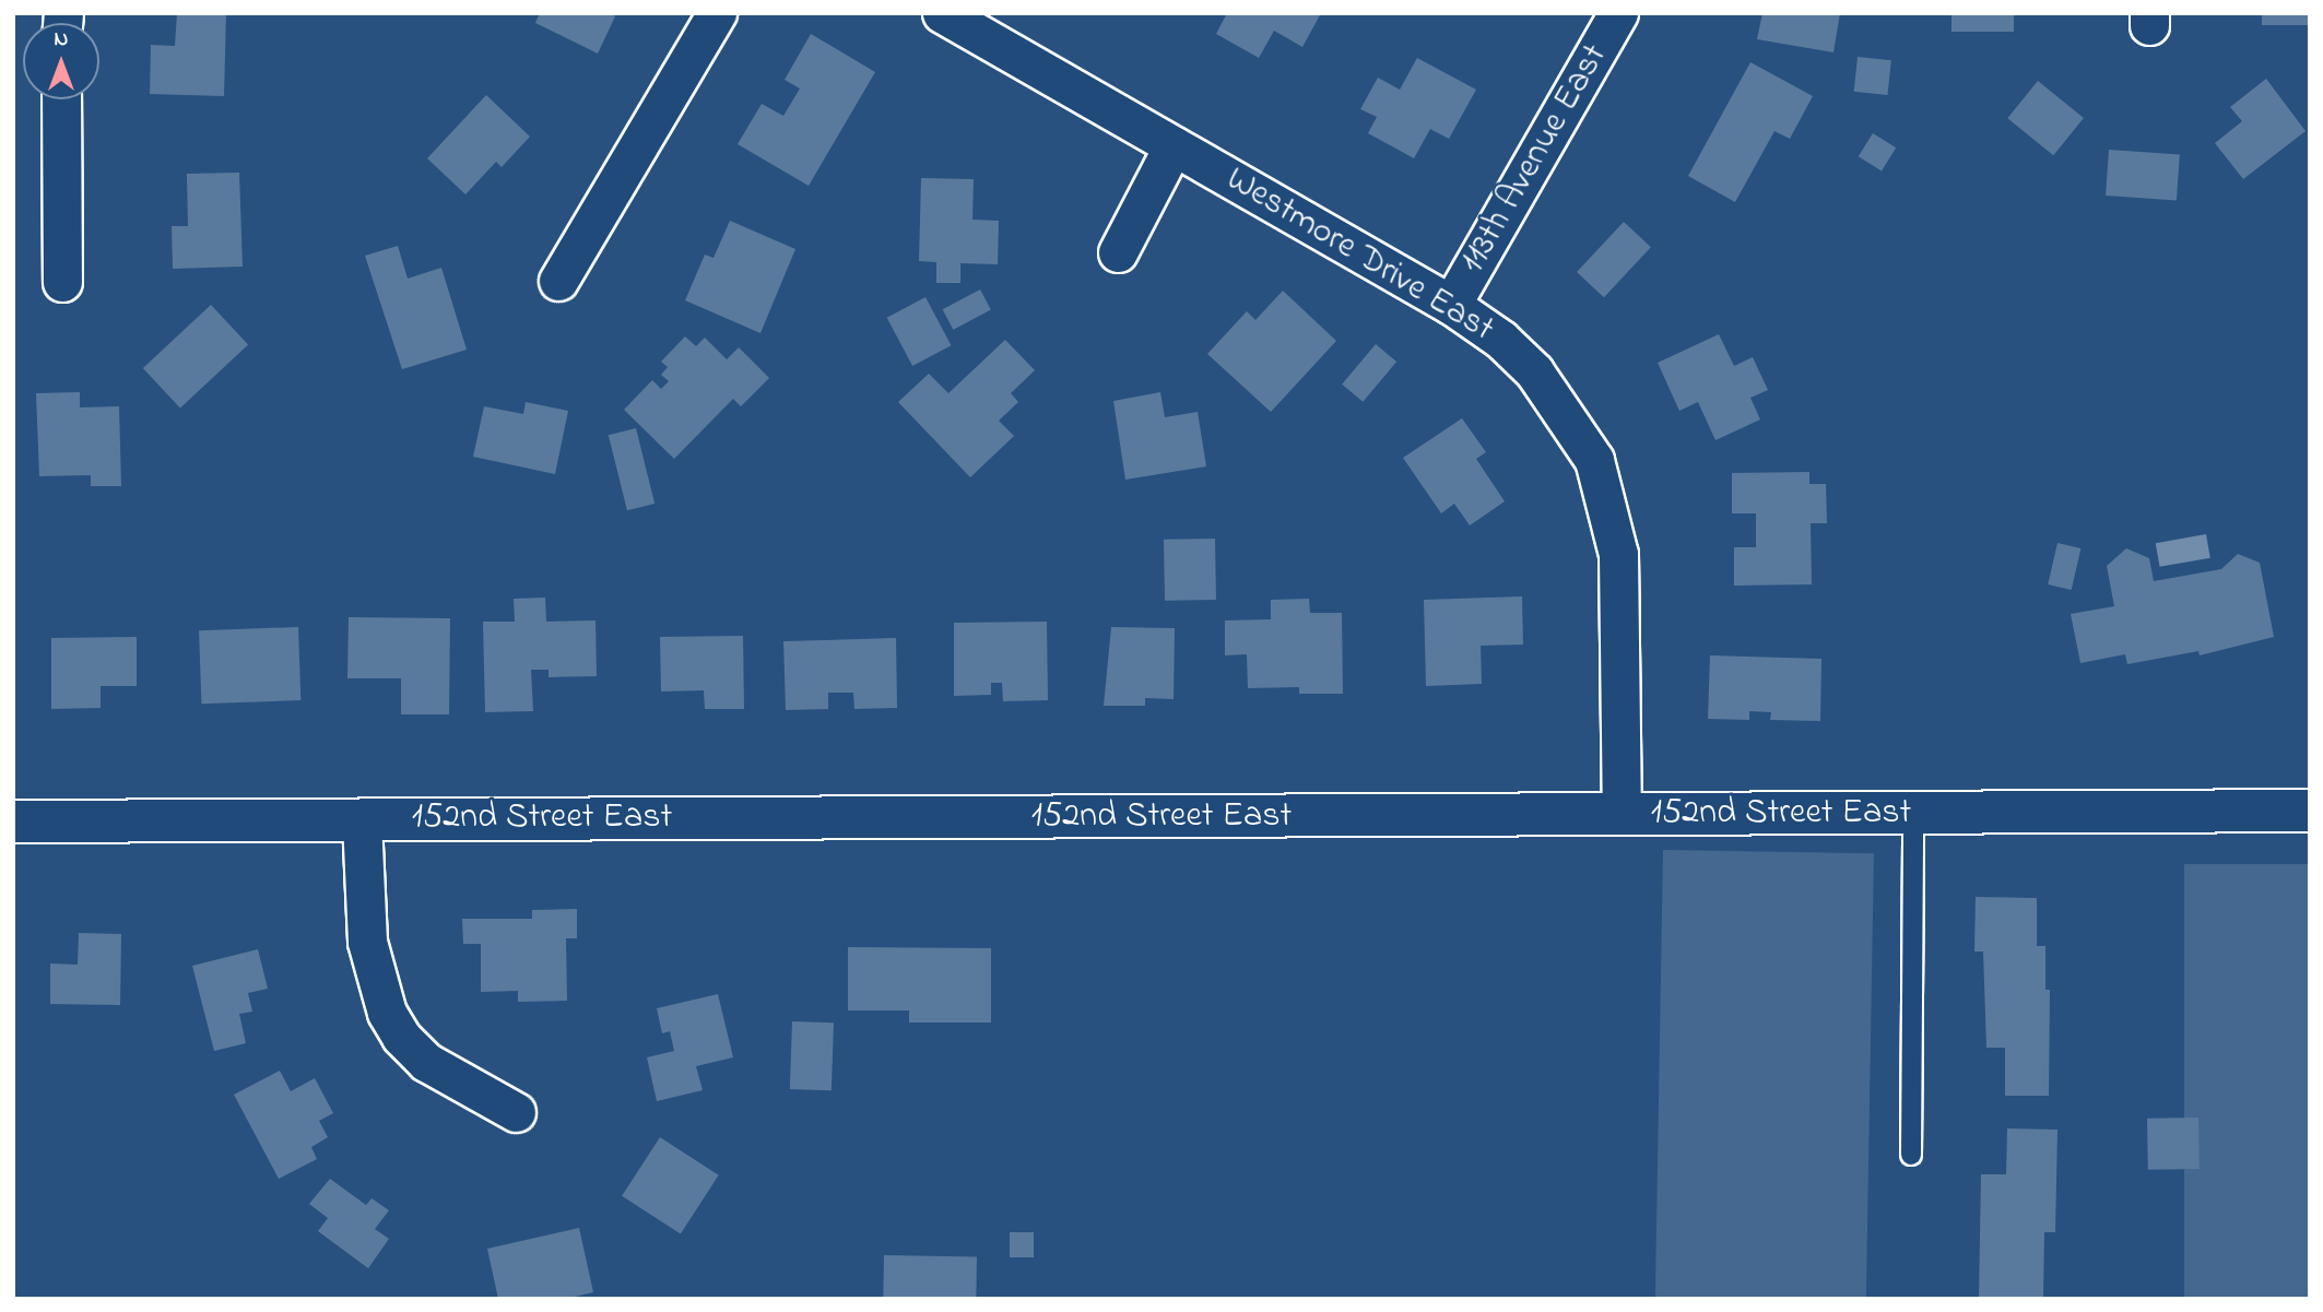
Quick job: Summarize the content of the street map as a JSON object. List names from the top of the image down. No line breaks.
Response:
{"streets":{"main road":["152nd Street East"],"street":["113th Avenue East","Westmore Drive East"]},"crossings":[["113th Avenue East","Westmore Drive East"],["Westmore Drive East","152nd Street East"]],"north":"top"}
